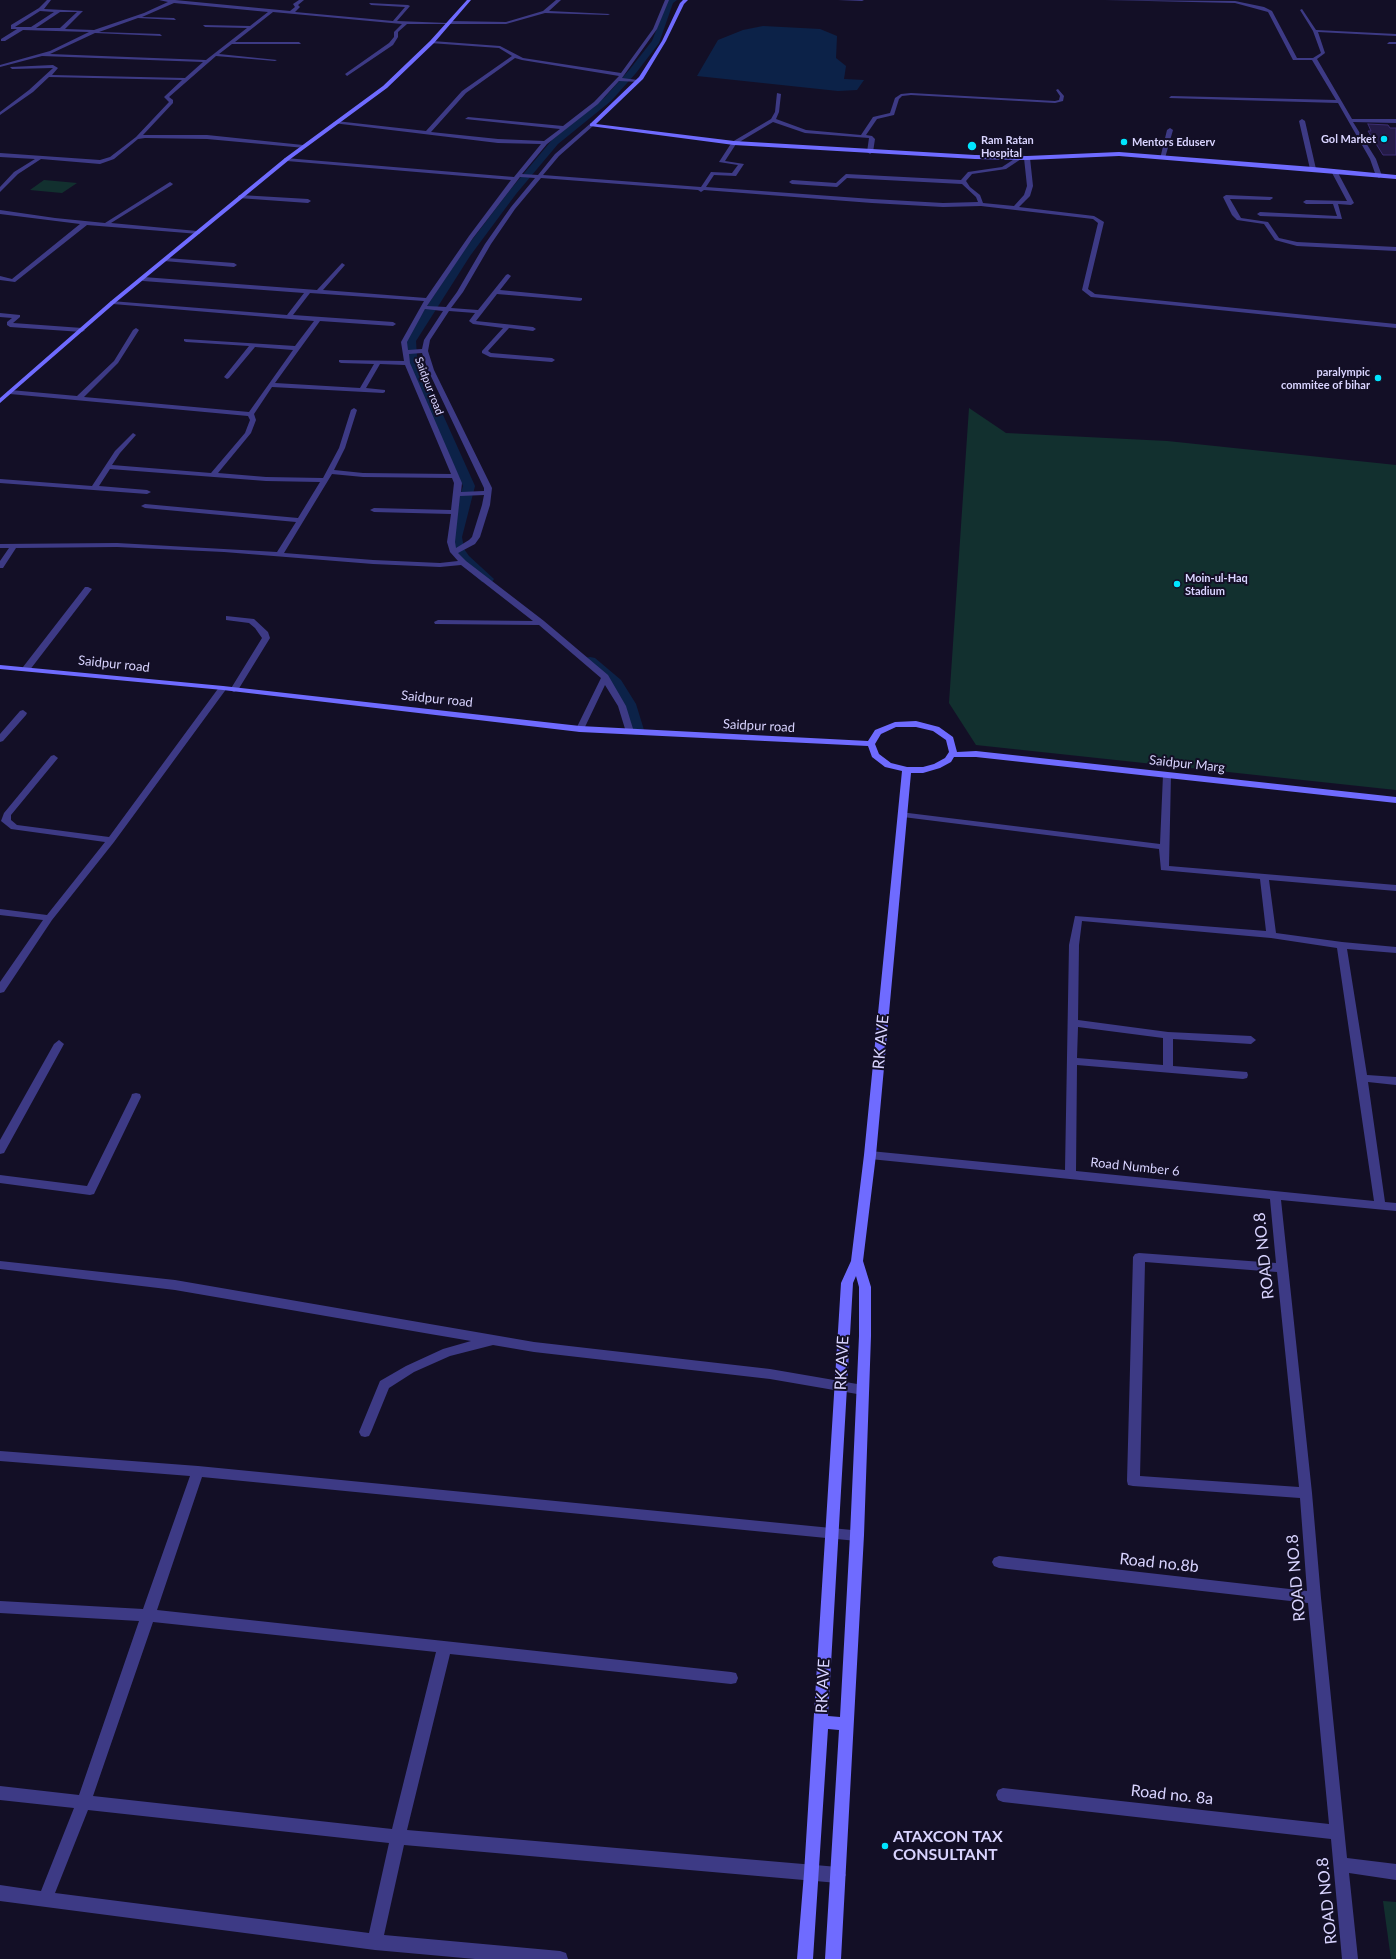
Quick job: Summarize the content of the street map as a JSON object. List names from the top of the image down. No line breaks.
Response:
{"streets":{"main road":["Saidpur road","Saidpur Marg","RK AVE"],"street":["Road Number 6","ROAD NO.8","Road no.8b","Road no. 8a"]},"crossings":[["Saidpur road","RK AVE"],["RK AVE","Road Number 6"],["Road Number 6","ROAD NO.8"],["ROAD NO.8","Road no.8b"],["ROAD NO.8","Road no. 8a"]],"places":["Gol Market","Mentors Eduserv","Ram Ratan Hospital","paralympic commitee of bihar","Moin-ul-Haq Stadium","ATAXCON TAX CONSULTANT"]}
